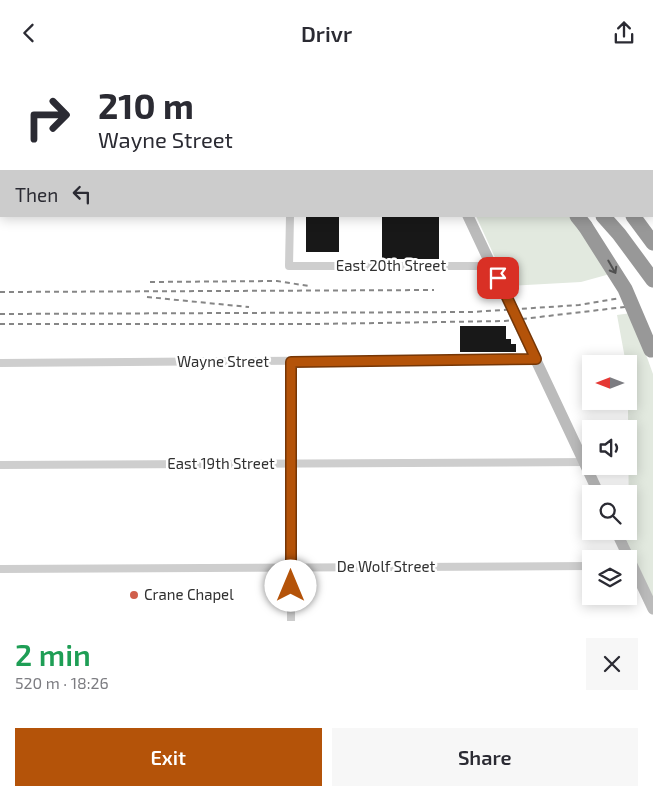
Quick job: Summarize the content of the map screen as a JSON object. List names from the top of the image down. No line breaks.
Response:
{"streets":{"street":["East 20th Street","Wayne Street","East 19th Street","De Wolf Street"]},"places":["Crane Chapel"],"north":"left","page":{"header":"Drivr","turn":["210 m","Wayne Street"],"then":"Then","heading":["2 min","520 m · 18:26"],"buttons":["Exit","Share"]}}
